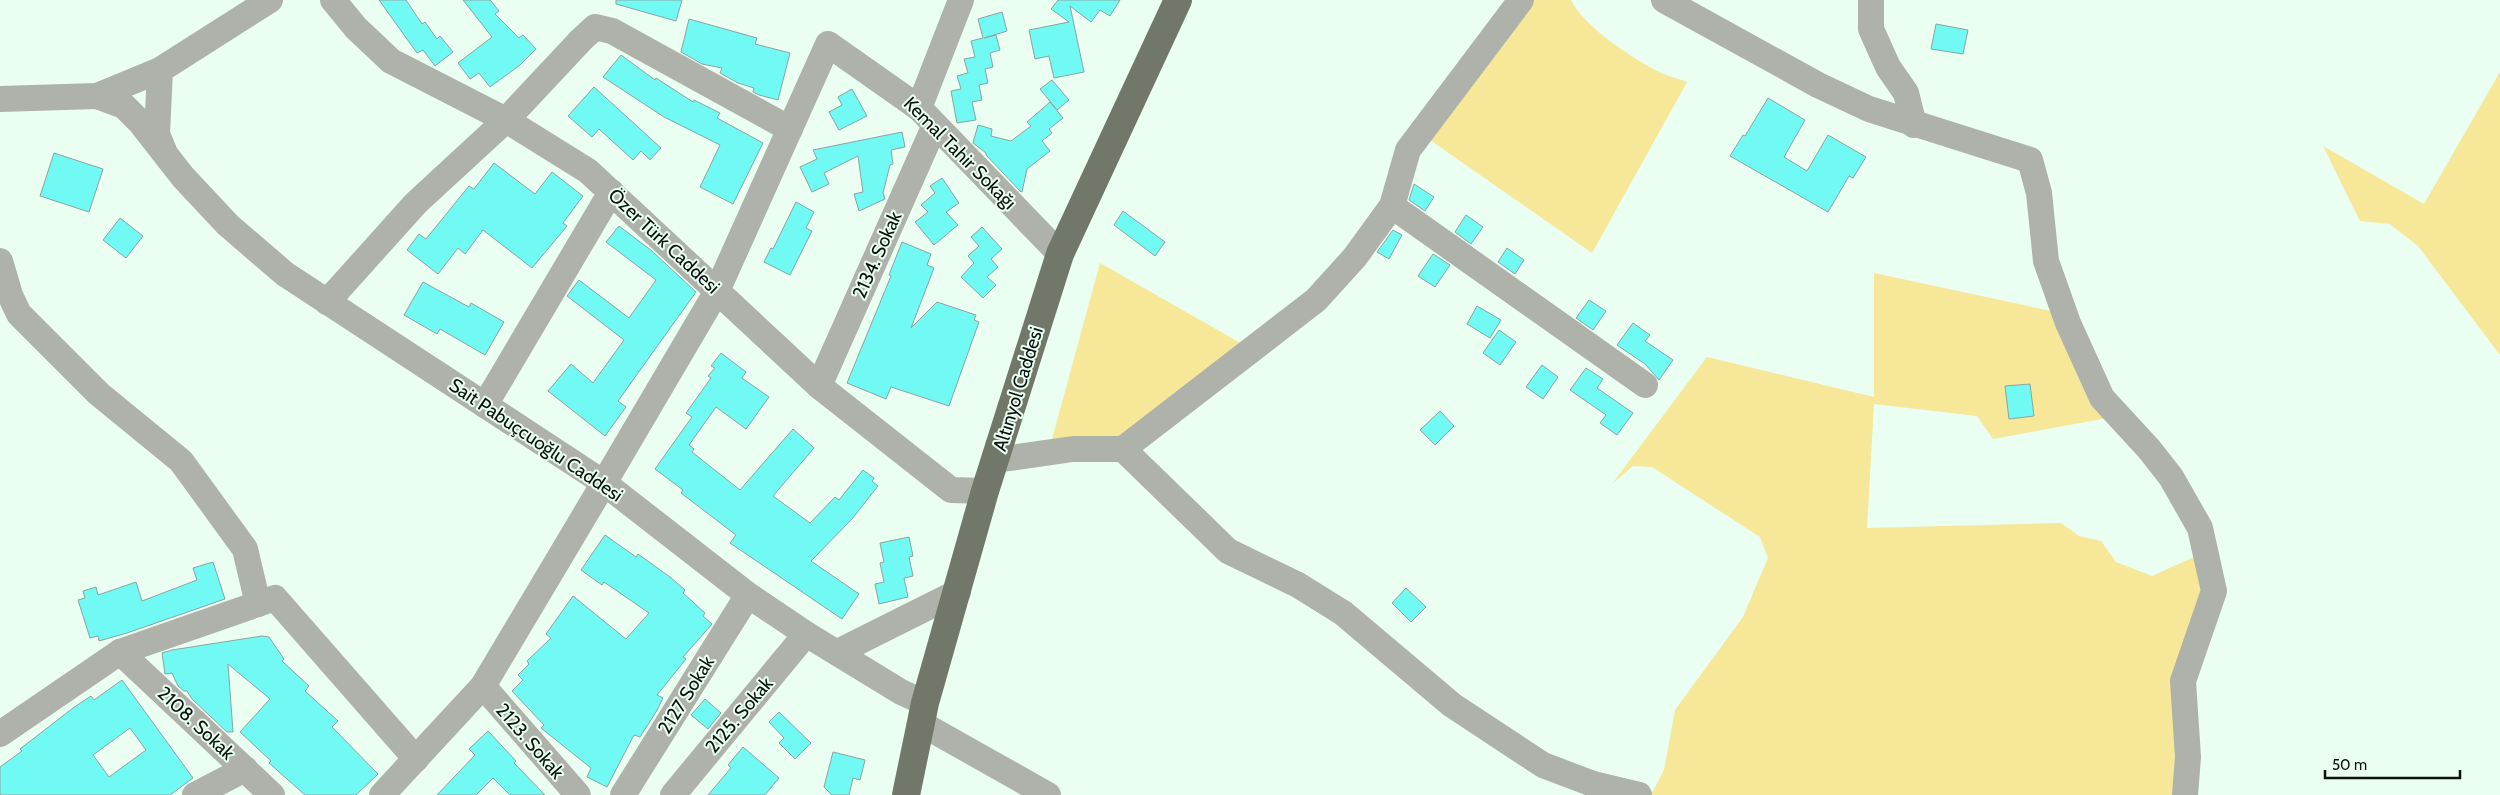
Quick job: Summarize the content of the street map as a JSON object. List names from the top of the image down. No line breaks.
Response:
{"streets":{"main road":["Altınyol Caddesi"],"street":["Kemal Tahir Sokağı","Özer Türk Caddesi","2134. Sokak","Sait Pabuçcuoğlu Caddesi","2127 Sokak","2125. Sokak","2108. Sokak","2123. Sokak"]},"crossings":[["Kemal Tahir Sokağı","2134. Sokak"],["Kemal Tahir Sokağı","Altınyol Caddesi"],["Özer Türk Caddesi","2134. Sokak"],["Özer Türk Caddesi","Altınyol Caddesi"],["Altınyol Caddesi","Sait Pabuçcuoğlu Caddesi"],["Sait Pabuçcuoğlu Caddesi","2127 Sokak"],["Sait Pabuçcuoğlu Caddesi","2125. Sokak"]],"scale_bar":"50 m"}
